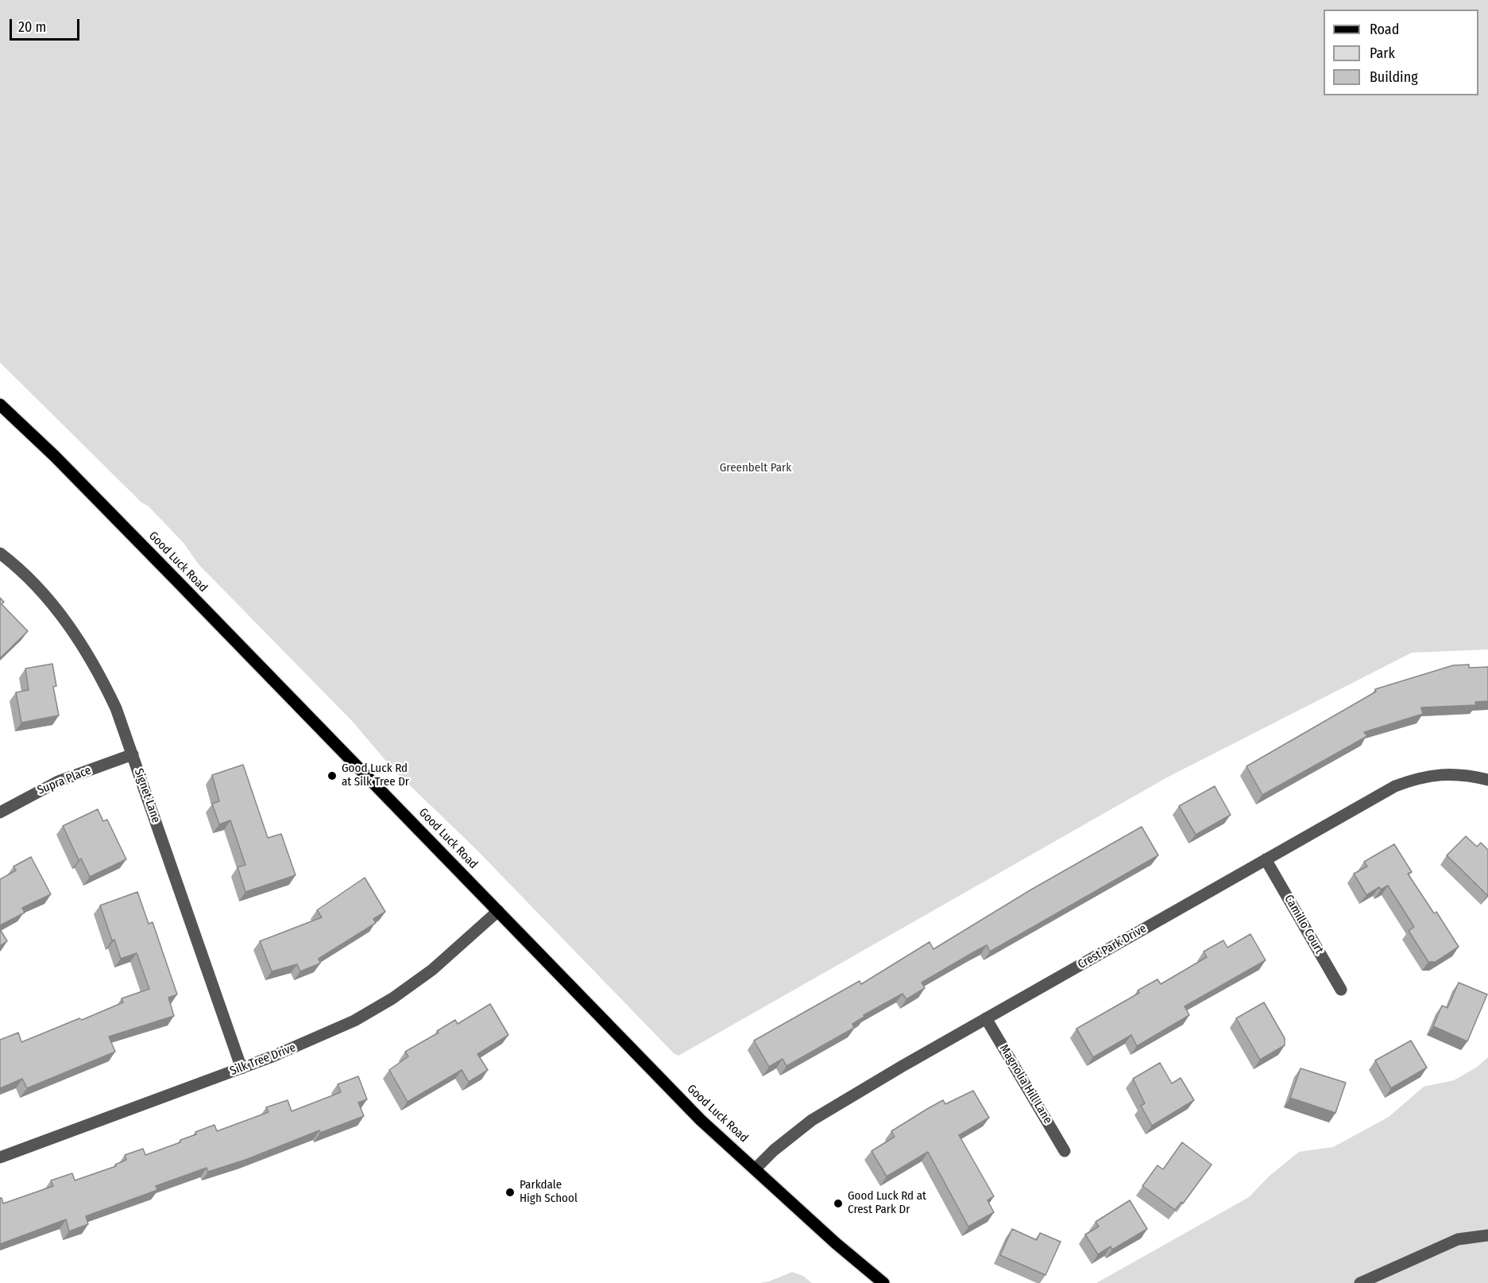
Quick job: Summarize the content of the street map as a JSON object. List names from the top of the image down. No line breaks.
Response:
{"streets":{"main road":["Good Luck Road"],"street":["Supra Place","Signet Lane","Camillo Court","Crest Park Drive","Silk Tree Drive","Magnolia Hill Lane"]},"crossings":[["Good Luck Road","Crest Park Drive"],["Good Luck Road","Silk Tree Drive"],["Supra Place","Signet Lane"],["Signet Lane","Silk Tree Drive"],["Camillo Court","Crest Park Drive"],["Crest Park Drive","Magnolia Hill Lane"]],"parks":["Greenbelt Park"],"places":["Good Luck Rd at Silk Tree Dr","Parkdale High School","Good Luck Rd at Crest Park Dr"],"legend":["Road","Park","Building"],"scale_bar":"20 m"}
